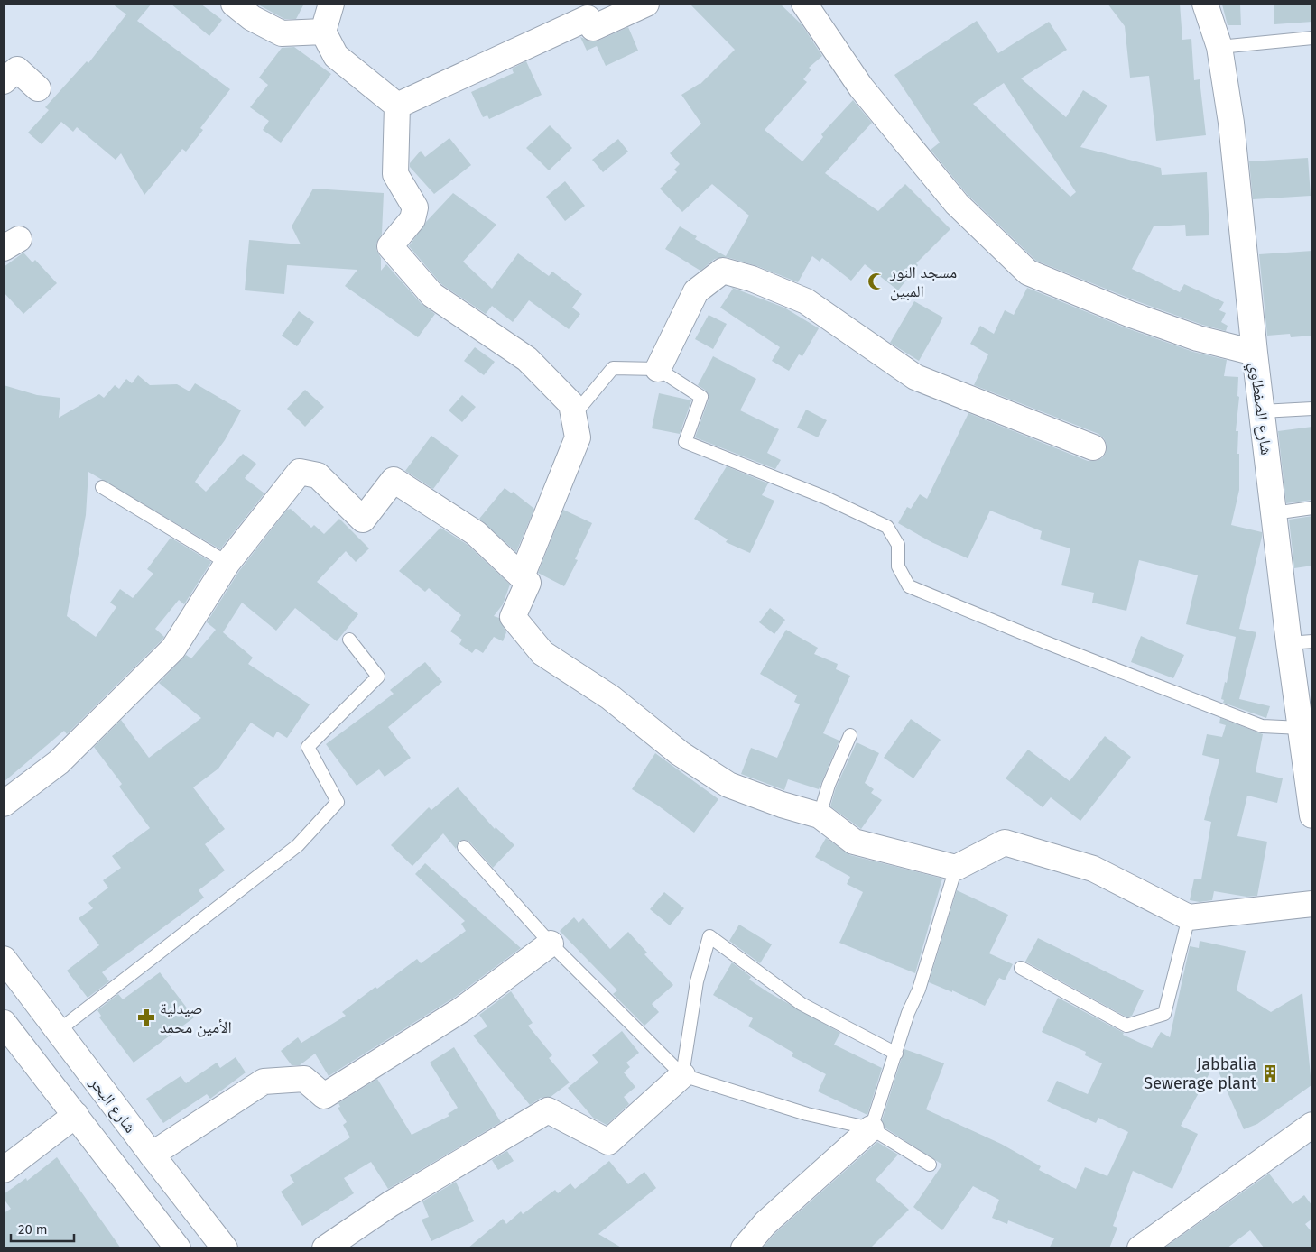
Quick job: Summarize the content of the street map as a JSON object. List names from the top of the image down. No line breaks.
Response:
{"streets":{"street":["شارع الصفطاوي","شارع البحر"]},"places":{"mosque":["مسجد النور المبين"],"pharmacy":["صيدلية الأمين محمد"],"building":["Jabbalia Sewerage plant"]},"scale_bar":"20 m"}
